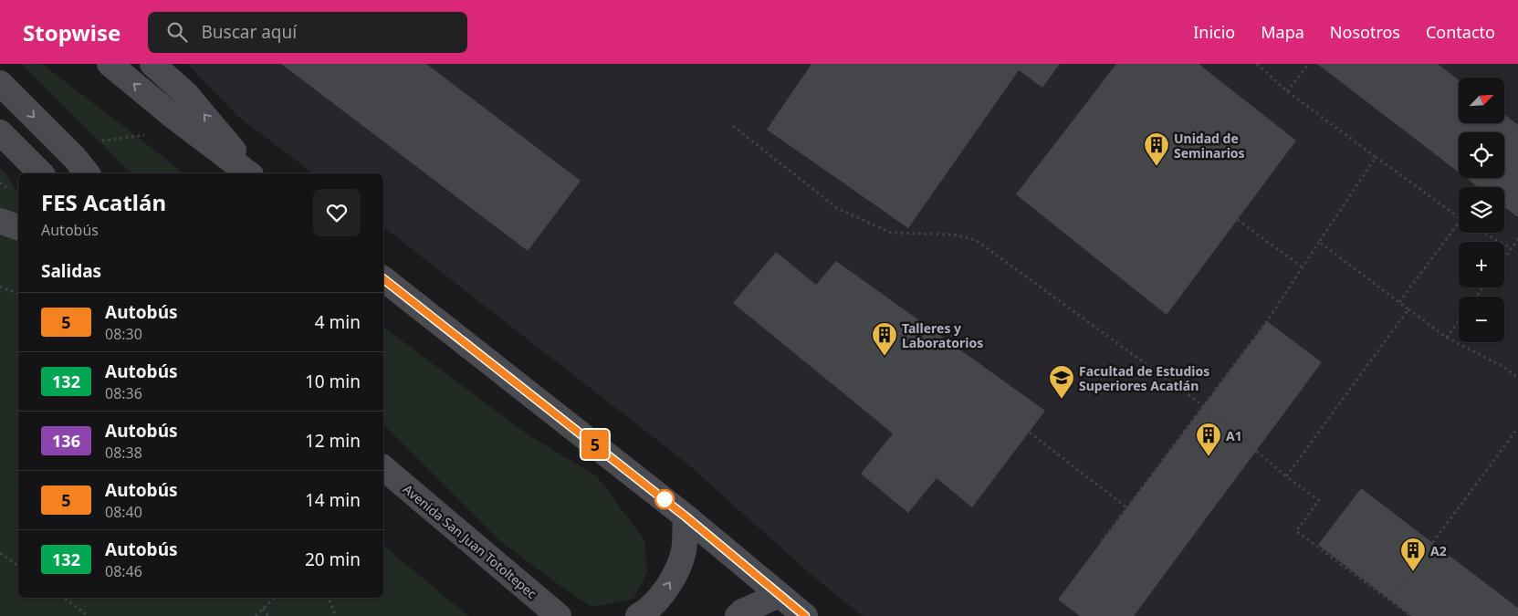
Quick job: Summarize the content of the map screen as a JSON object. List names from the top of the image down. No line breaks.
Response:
{"streets":{"main road":["Avenida San Juan Totoltepec"]},"places":{"building":["Unidad de Seminarios","Talleres y Laboratorios","A1","A2"],"school or university":["Facultad de Estudios Superiores Acatlán"]},"lines":["bus line 5"],"north":"top right","page":{"header":"Stopwise","search":"Buscar aquí","nav":["Inicio","Mapa","Nosotros","Contacto"],"on_map":"5","map_buttons":["+","−"],"heading":[["FES Acatlán","Autobús"],"Salidas"],"list":[{"mark":"5","name":"Autobús","note":"08:30","value":"4 min"},{"mark":"132","name":"Autobús","note":"08:36","value":"10 min"},{"mark":"136","name":"Autobús","note":"08:38","value":"12 min"},{"mark":"5","name":"Autobús","note":"08:40","value":"14 min"},{"mark":"132","name":"Autobús","note":"08:46","value":"20 min"}]}}
